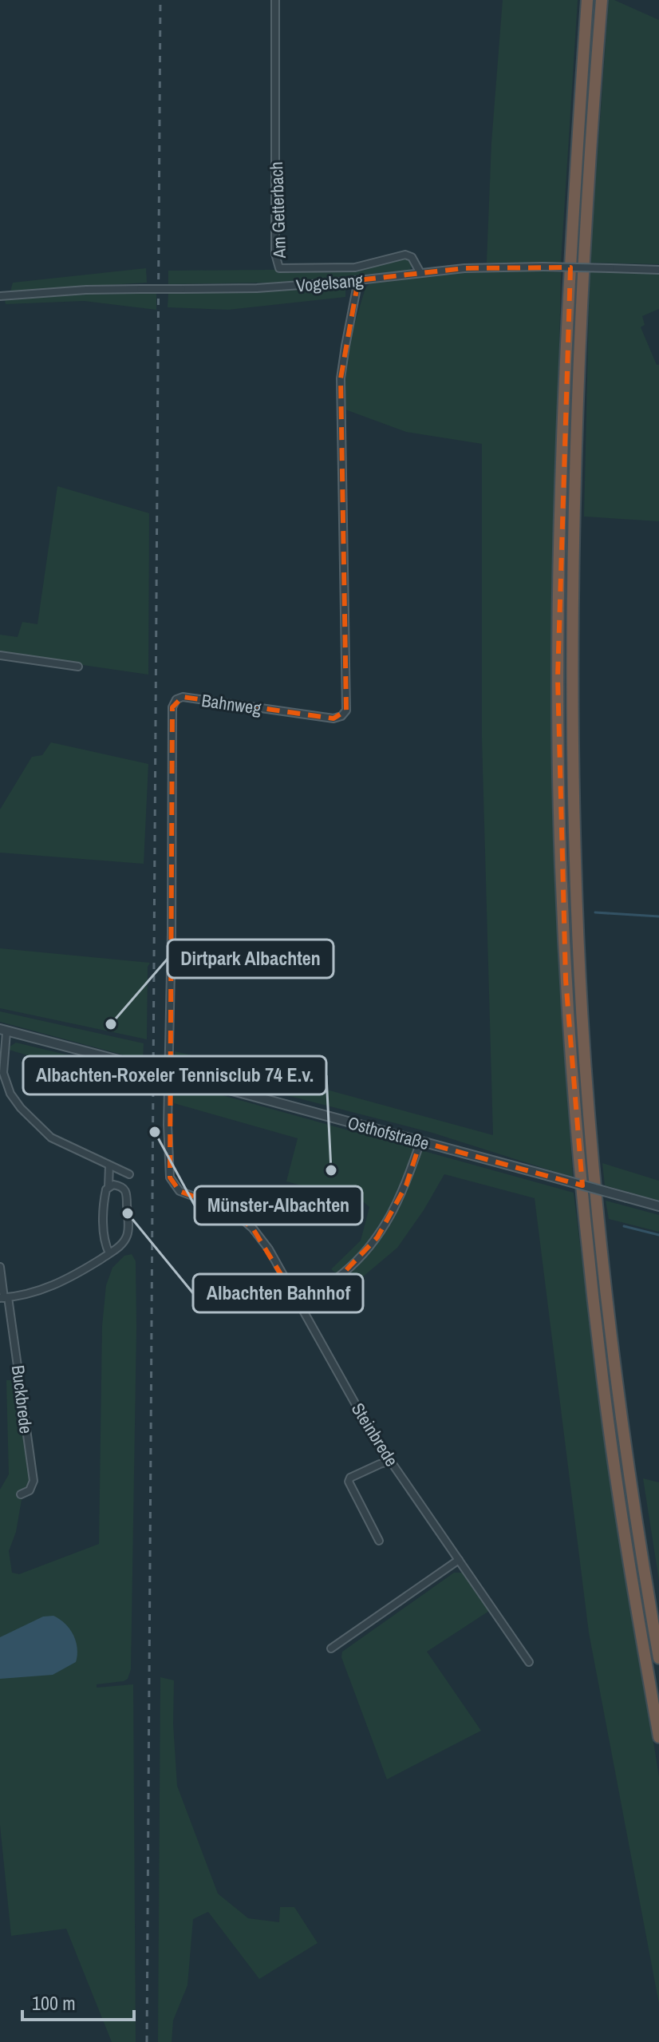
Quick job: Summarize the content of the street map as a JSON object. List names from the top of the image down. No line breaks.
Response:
{"streets":{"street":["Am Getterbach","Vogelsang","Bahnweg","Osthofstraße","Buckbrede","Steinbrede"]},"crossings":[["Am Getterbach","Vogelsang"],["Vogelsang","Bahnweg"],["Bahnweg","Steinbrede"]],"places":["Dirtpark Albachten","Münster-Albachten","Albachten-Roxeler Tennisclub 74 E.v.","Albachten Bahnhof"],"scale_bar":"100 m"}
